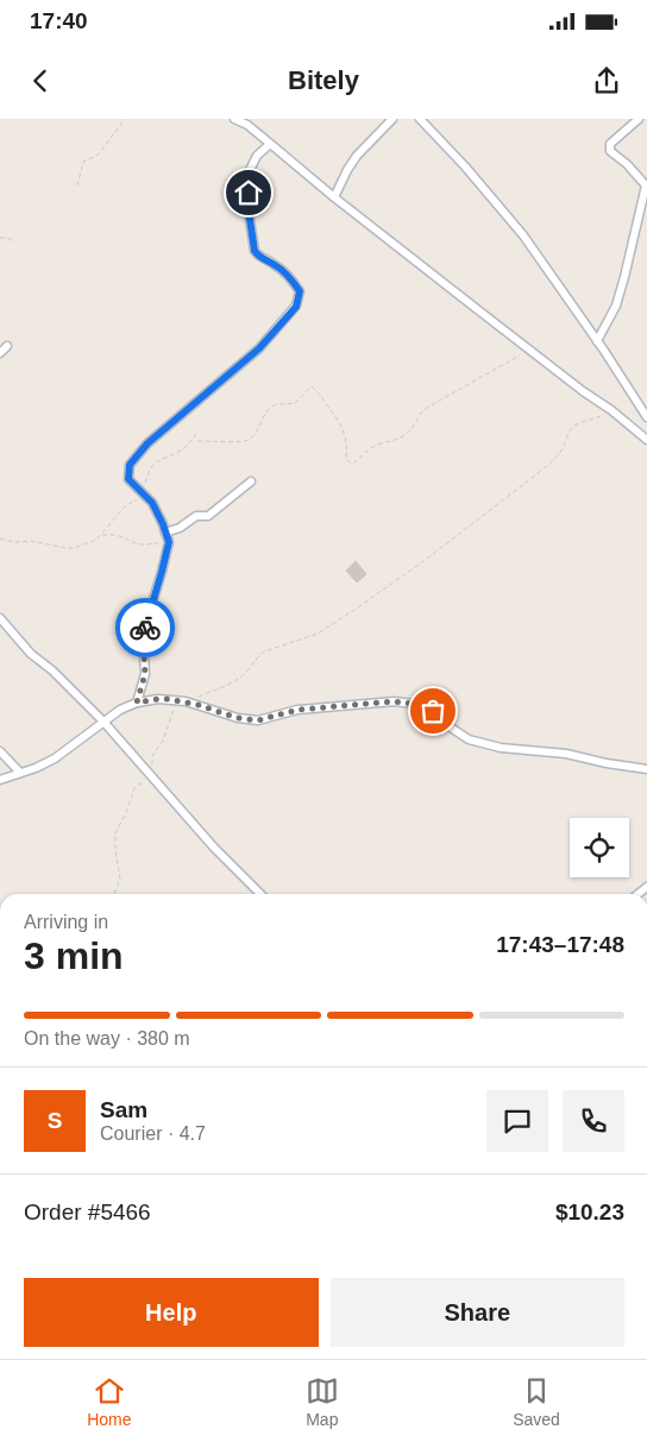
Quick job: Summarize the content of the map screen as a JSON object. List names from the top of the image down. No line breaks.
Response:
{"page":{"status":"17:40","header":"Bitely","heading":["3 min","Arriving in","17:43–17:48"],"panel":["Sam","Courier · 4.7","Order #5466","$10.23"],"bar":"On the way · 380 m","round":"S","buttons":["Help","Share"],"tabs":["Home","Map","Saved"]}}
